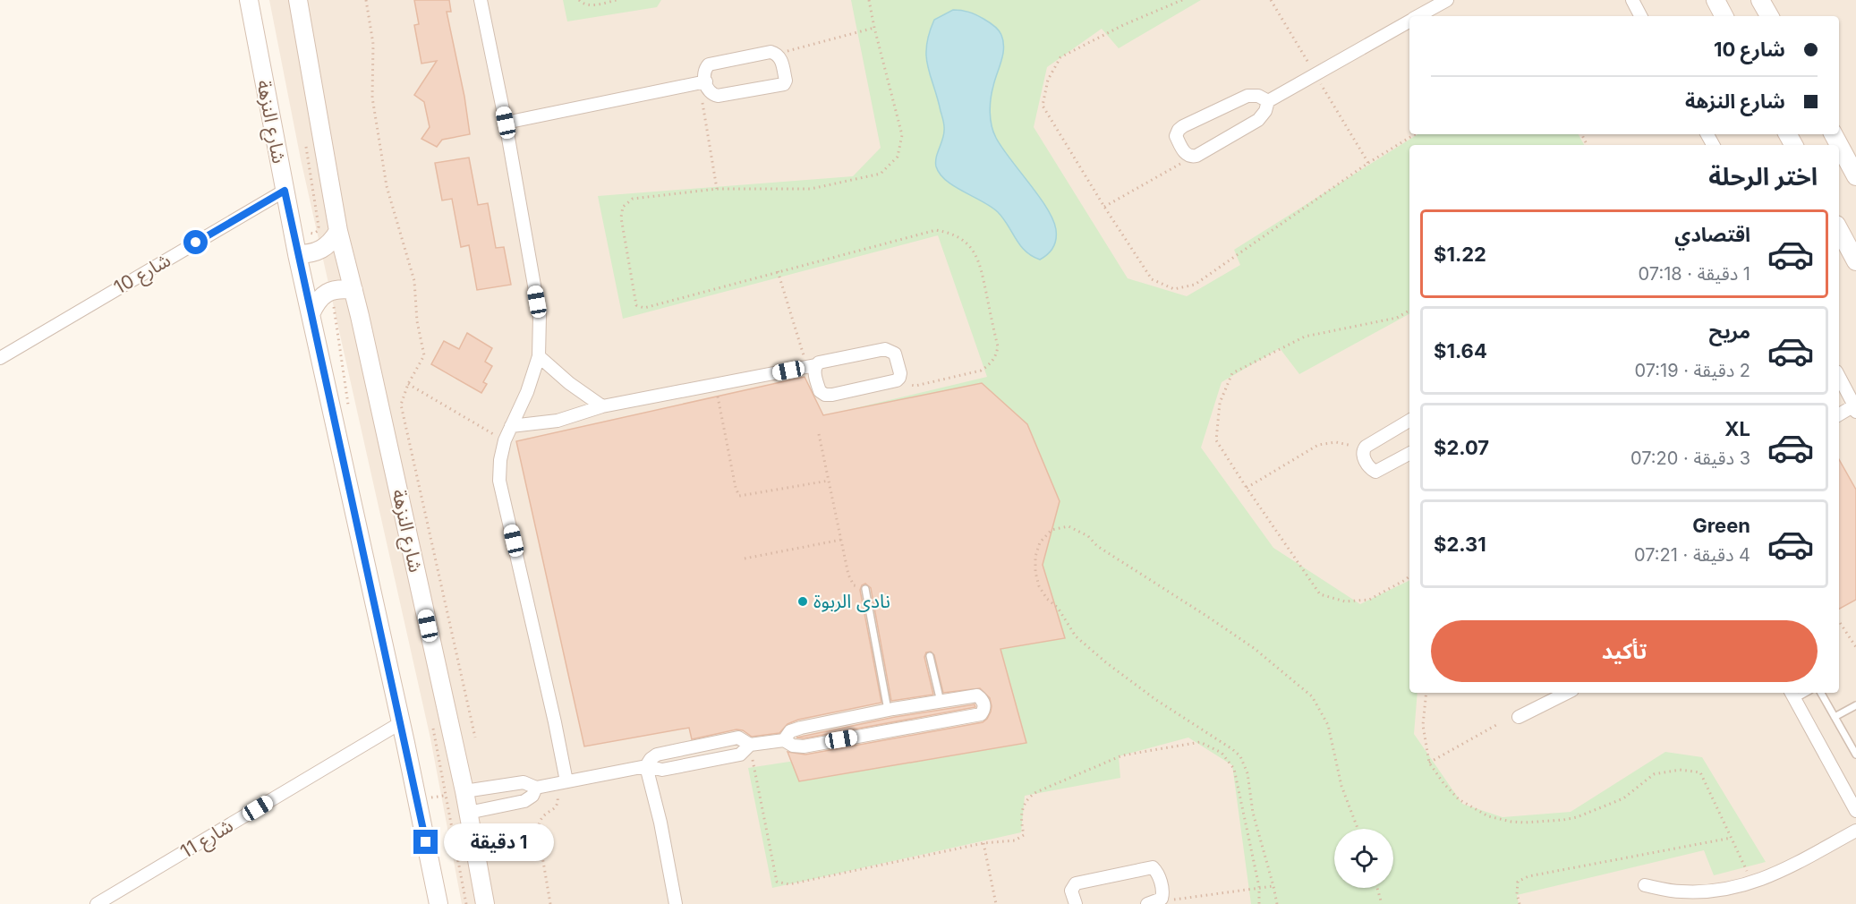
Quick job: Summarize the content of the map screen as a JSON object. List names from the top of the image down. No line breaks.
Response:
{"streets":{"main road":["شارع النزهة"],"street":["شارع 10","شارع 11"]},"crossings":[["شارع النزهة","شارع 10"],["شارع النزهة","شارع 11"]],"places":["نادى الربوة"],"page":{"banner":["شارع 10","شارع النزهة"],"heading":"اختر الرحلة","list":[{"name":"اقتصادي","note":"1 دقيقة · 07:18","value":"$1.22"},{"name":"مريح","note":"2 دقيقة · 07:19","value":"$1.64"},{"name":"XL","note":"3 دقيقة · 07:20","value":"$2.07"},{"name":"Green","note":"4 دقيقة · 07:21","value":"$2.31"}],"buttons":"تأكيد","bubble":"1 دقيقة"}}
